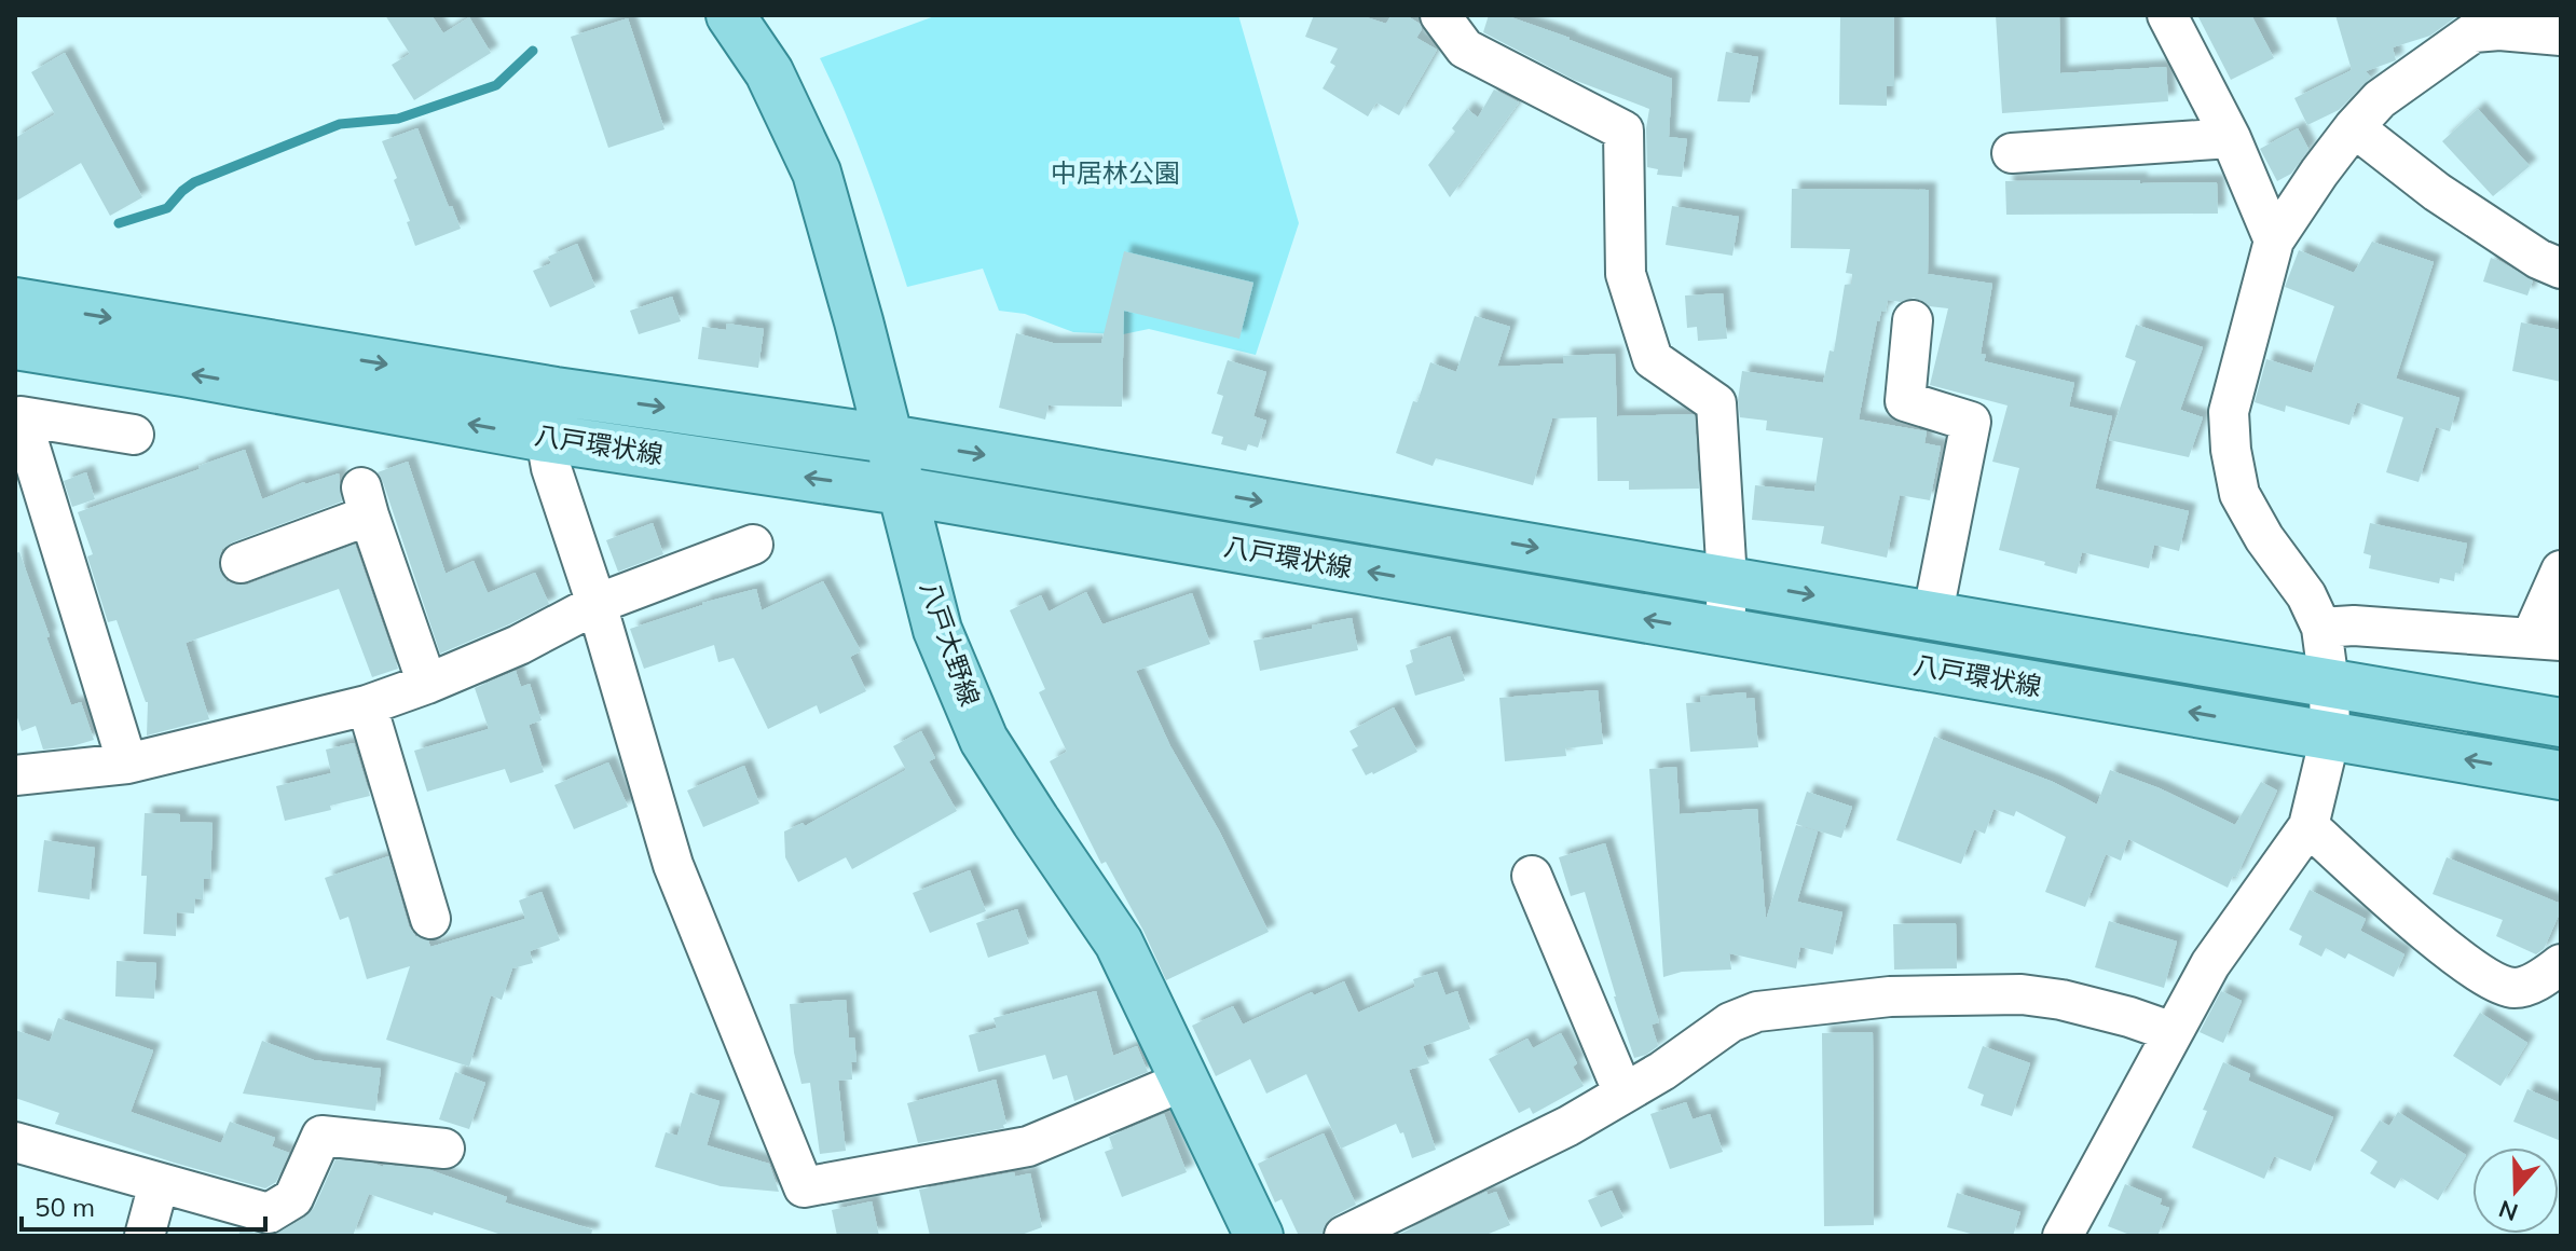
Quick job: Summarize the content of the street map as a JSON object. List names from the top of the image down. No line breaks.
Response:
{"streets":{"main road":["八戸環状線","八戸大野線"]},"crossings":[["八戸環状線","八戸大野線"]],"parks":["中居林公園"],"scale_bar":"50 m","north":"bottom"}
